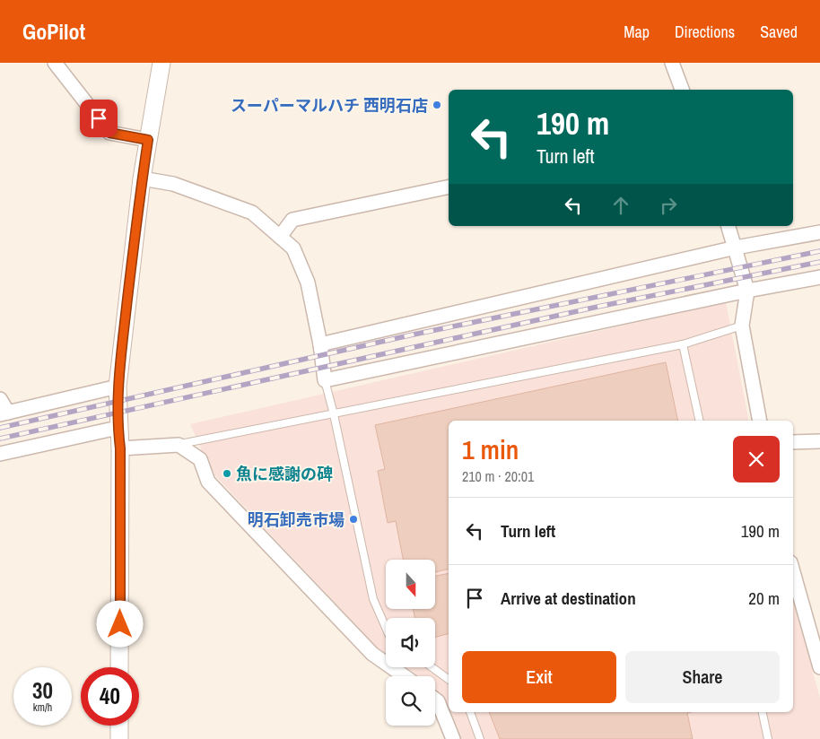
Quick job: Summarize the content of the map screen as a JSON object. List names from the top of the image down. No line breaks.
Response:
{"places":["スーパーマルハチ 西明石店","魚に感謝の碑","明石卸売市場"],"north":"bottom","page":{"header":"GoPilot","nav":["Map","Directions","Saved"],"turn":["190 m","Turn left"],"heading":["1 min","210 m · 20:01"],"list":[{"name":"Turn left","value":"190 m"},{"name":"Arrive at destination","value":"20 m"}],"buttons":["Exit","Share"],"speed":"30 km/h","limit":"40"}}
